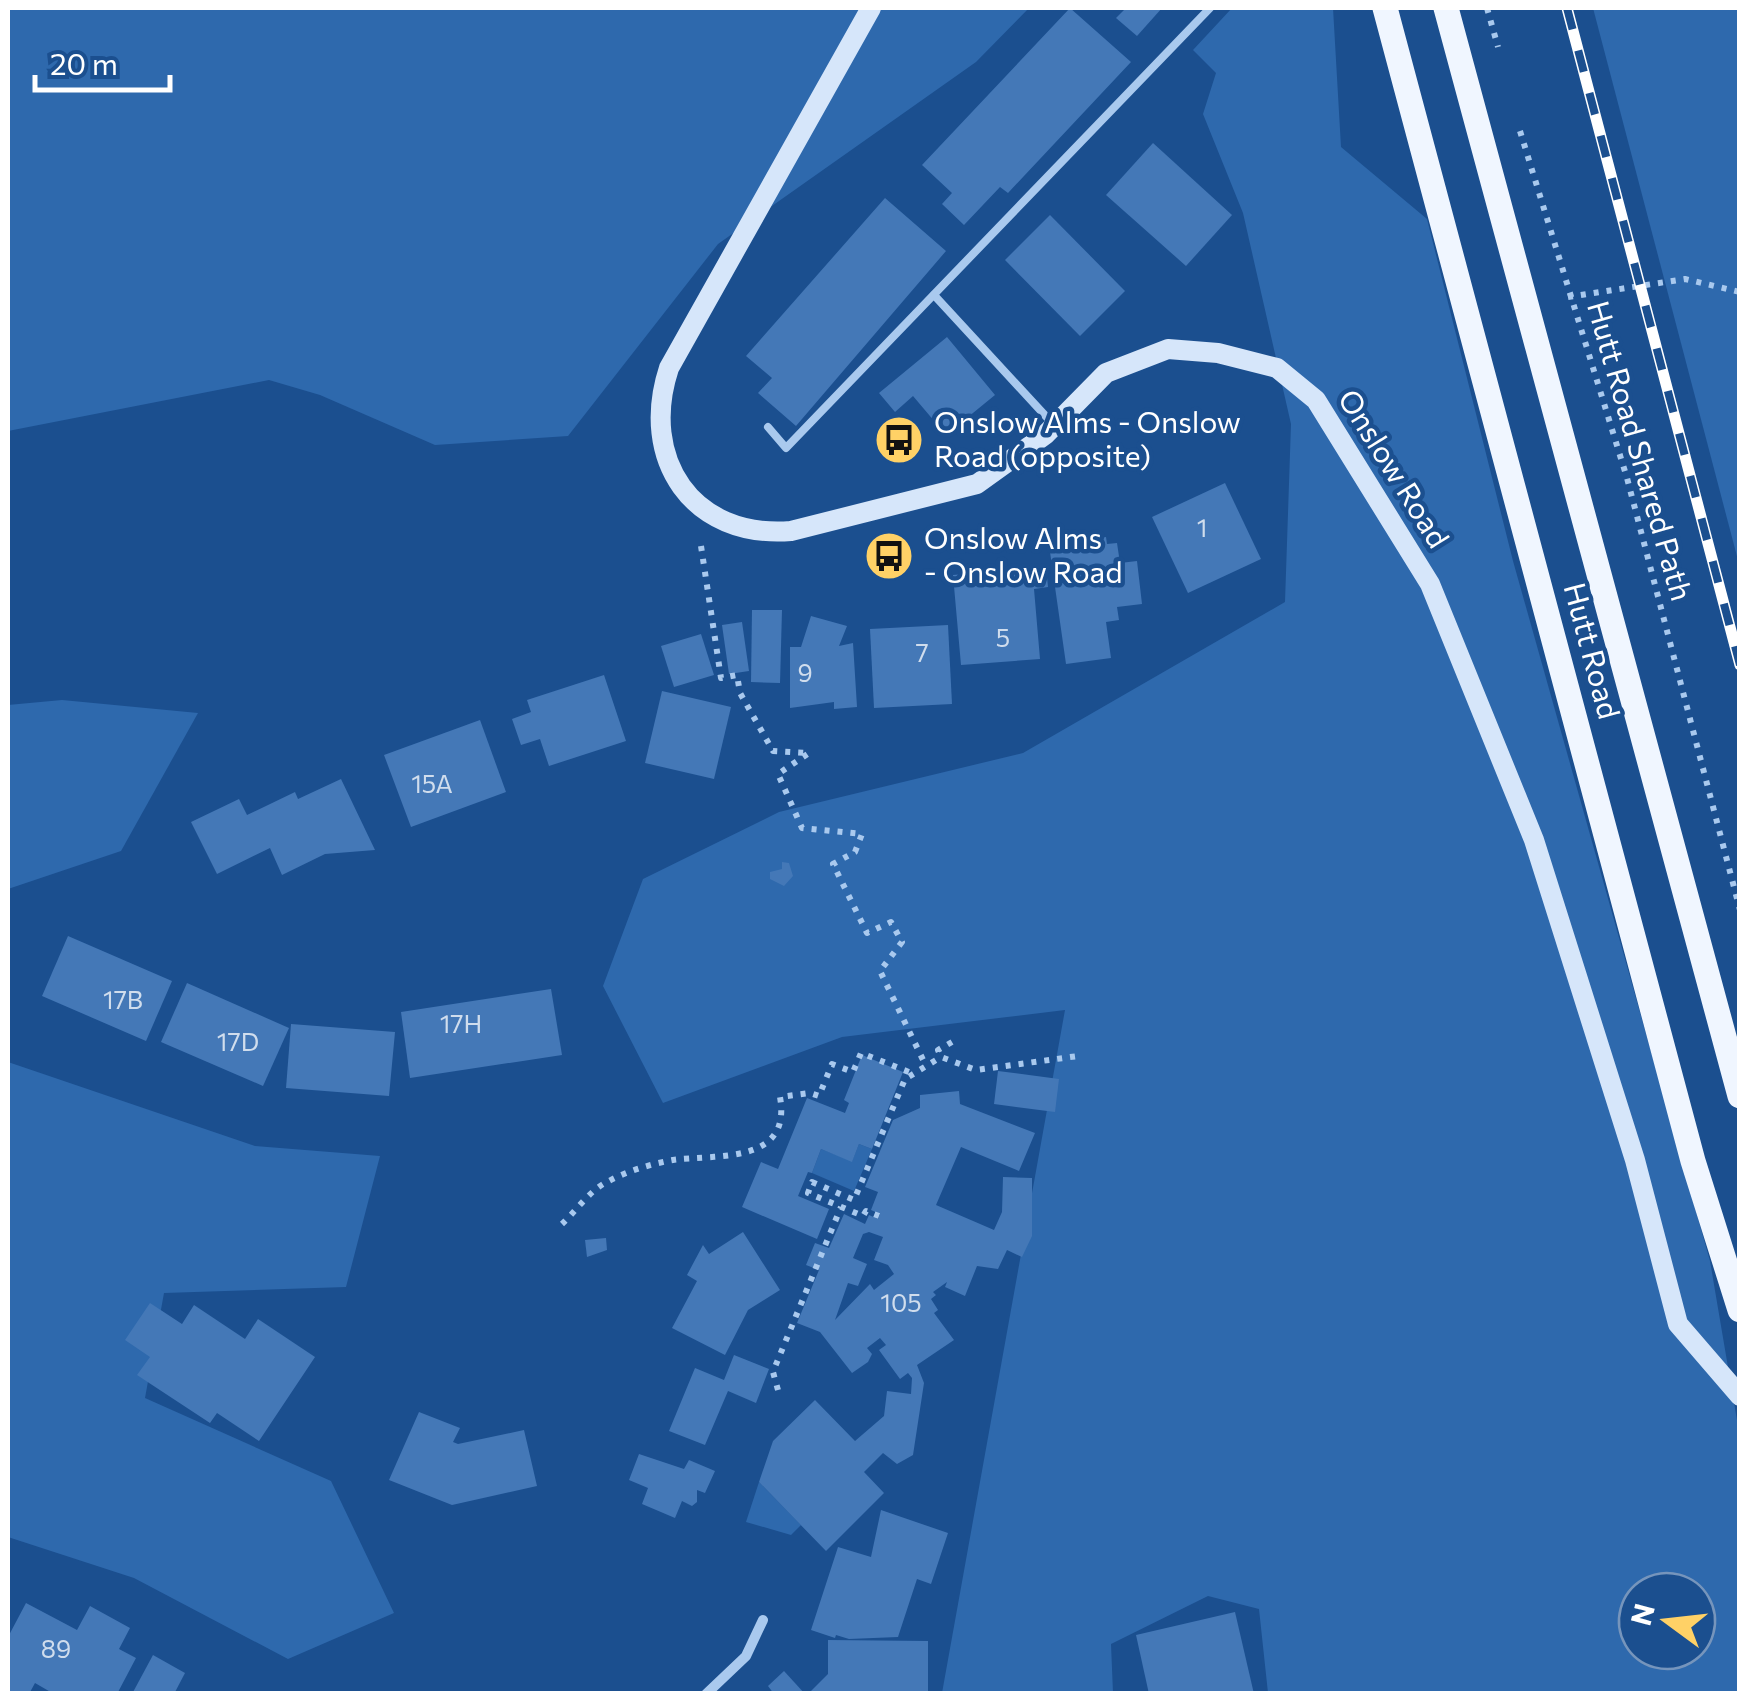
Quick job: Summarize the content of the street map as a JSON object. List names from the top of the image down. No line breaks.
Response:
{"streets":{"main road":["Onslow Road","Hutt Road"],"path":["Hutt Road Shared Path"]},"places":{"bus stop":["Onslow Alms - Onslow Road (opposite)","Onslow Alms - Onslow Road"]},"house_numbers":["1","5","7","9","15A","17B","17H","17D","105","89"],"scale_bar":"20 m","north":"left"}
